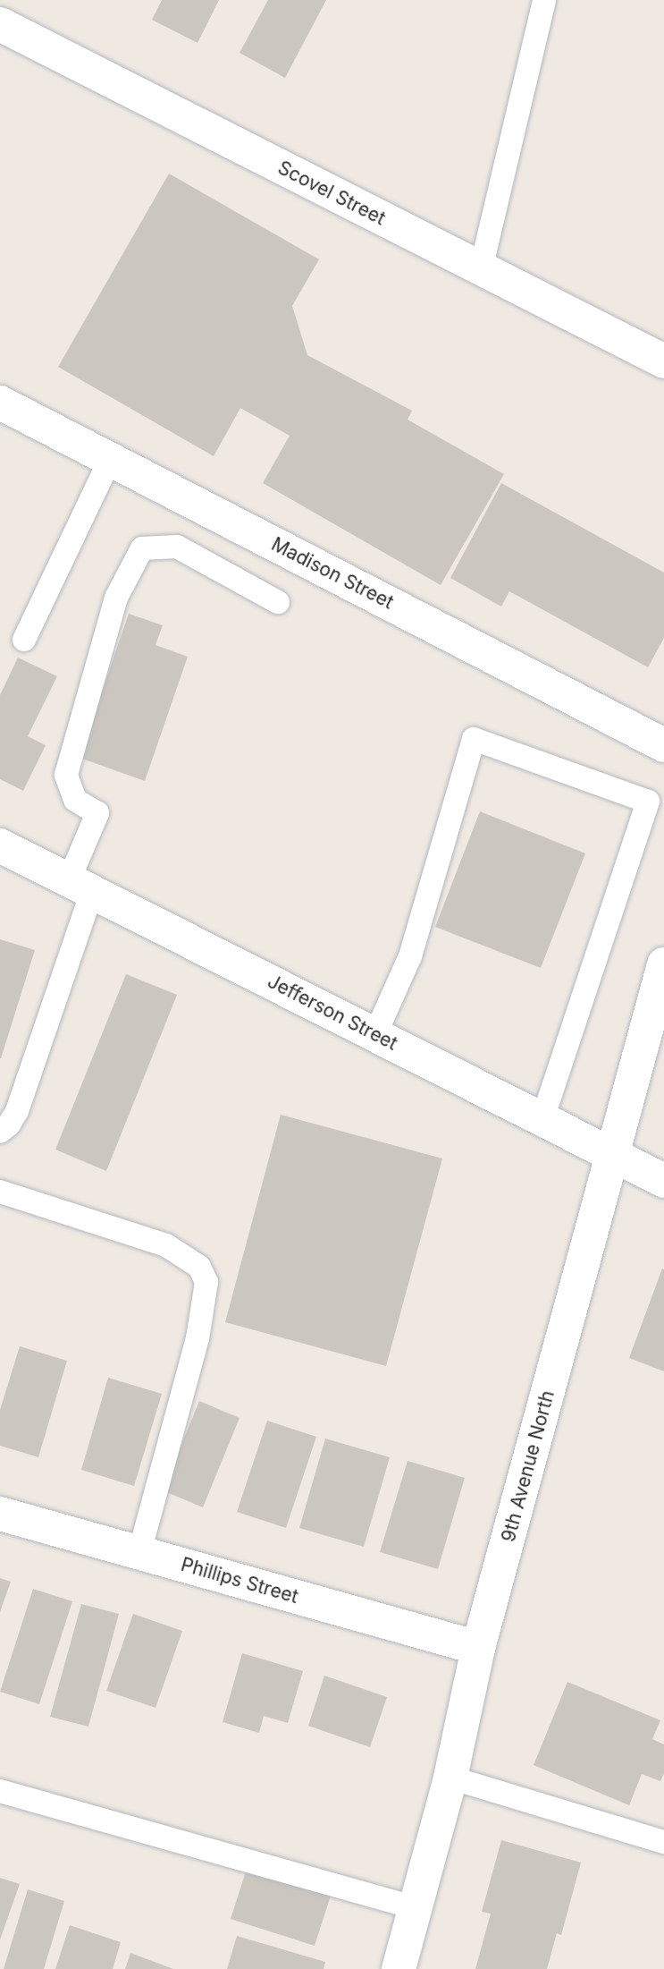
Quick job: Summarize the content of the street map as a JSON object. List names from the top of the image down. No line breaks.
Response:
{"streets":{"street":["Scovel Street","Madison Street","Jefferson Street","9th Avenue North","Phillips Street"]},"crossings":[["Jefferson Street","9th Avenue North"],["9th Avenue North","Phillips Street"]]}
